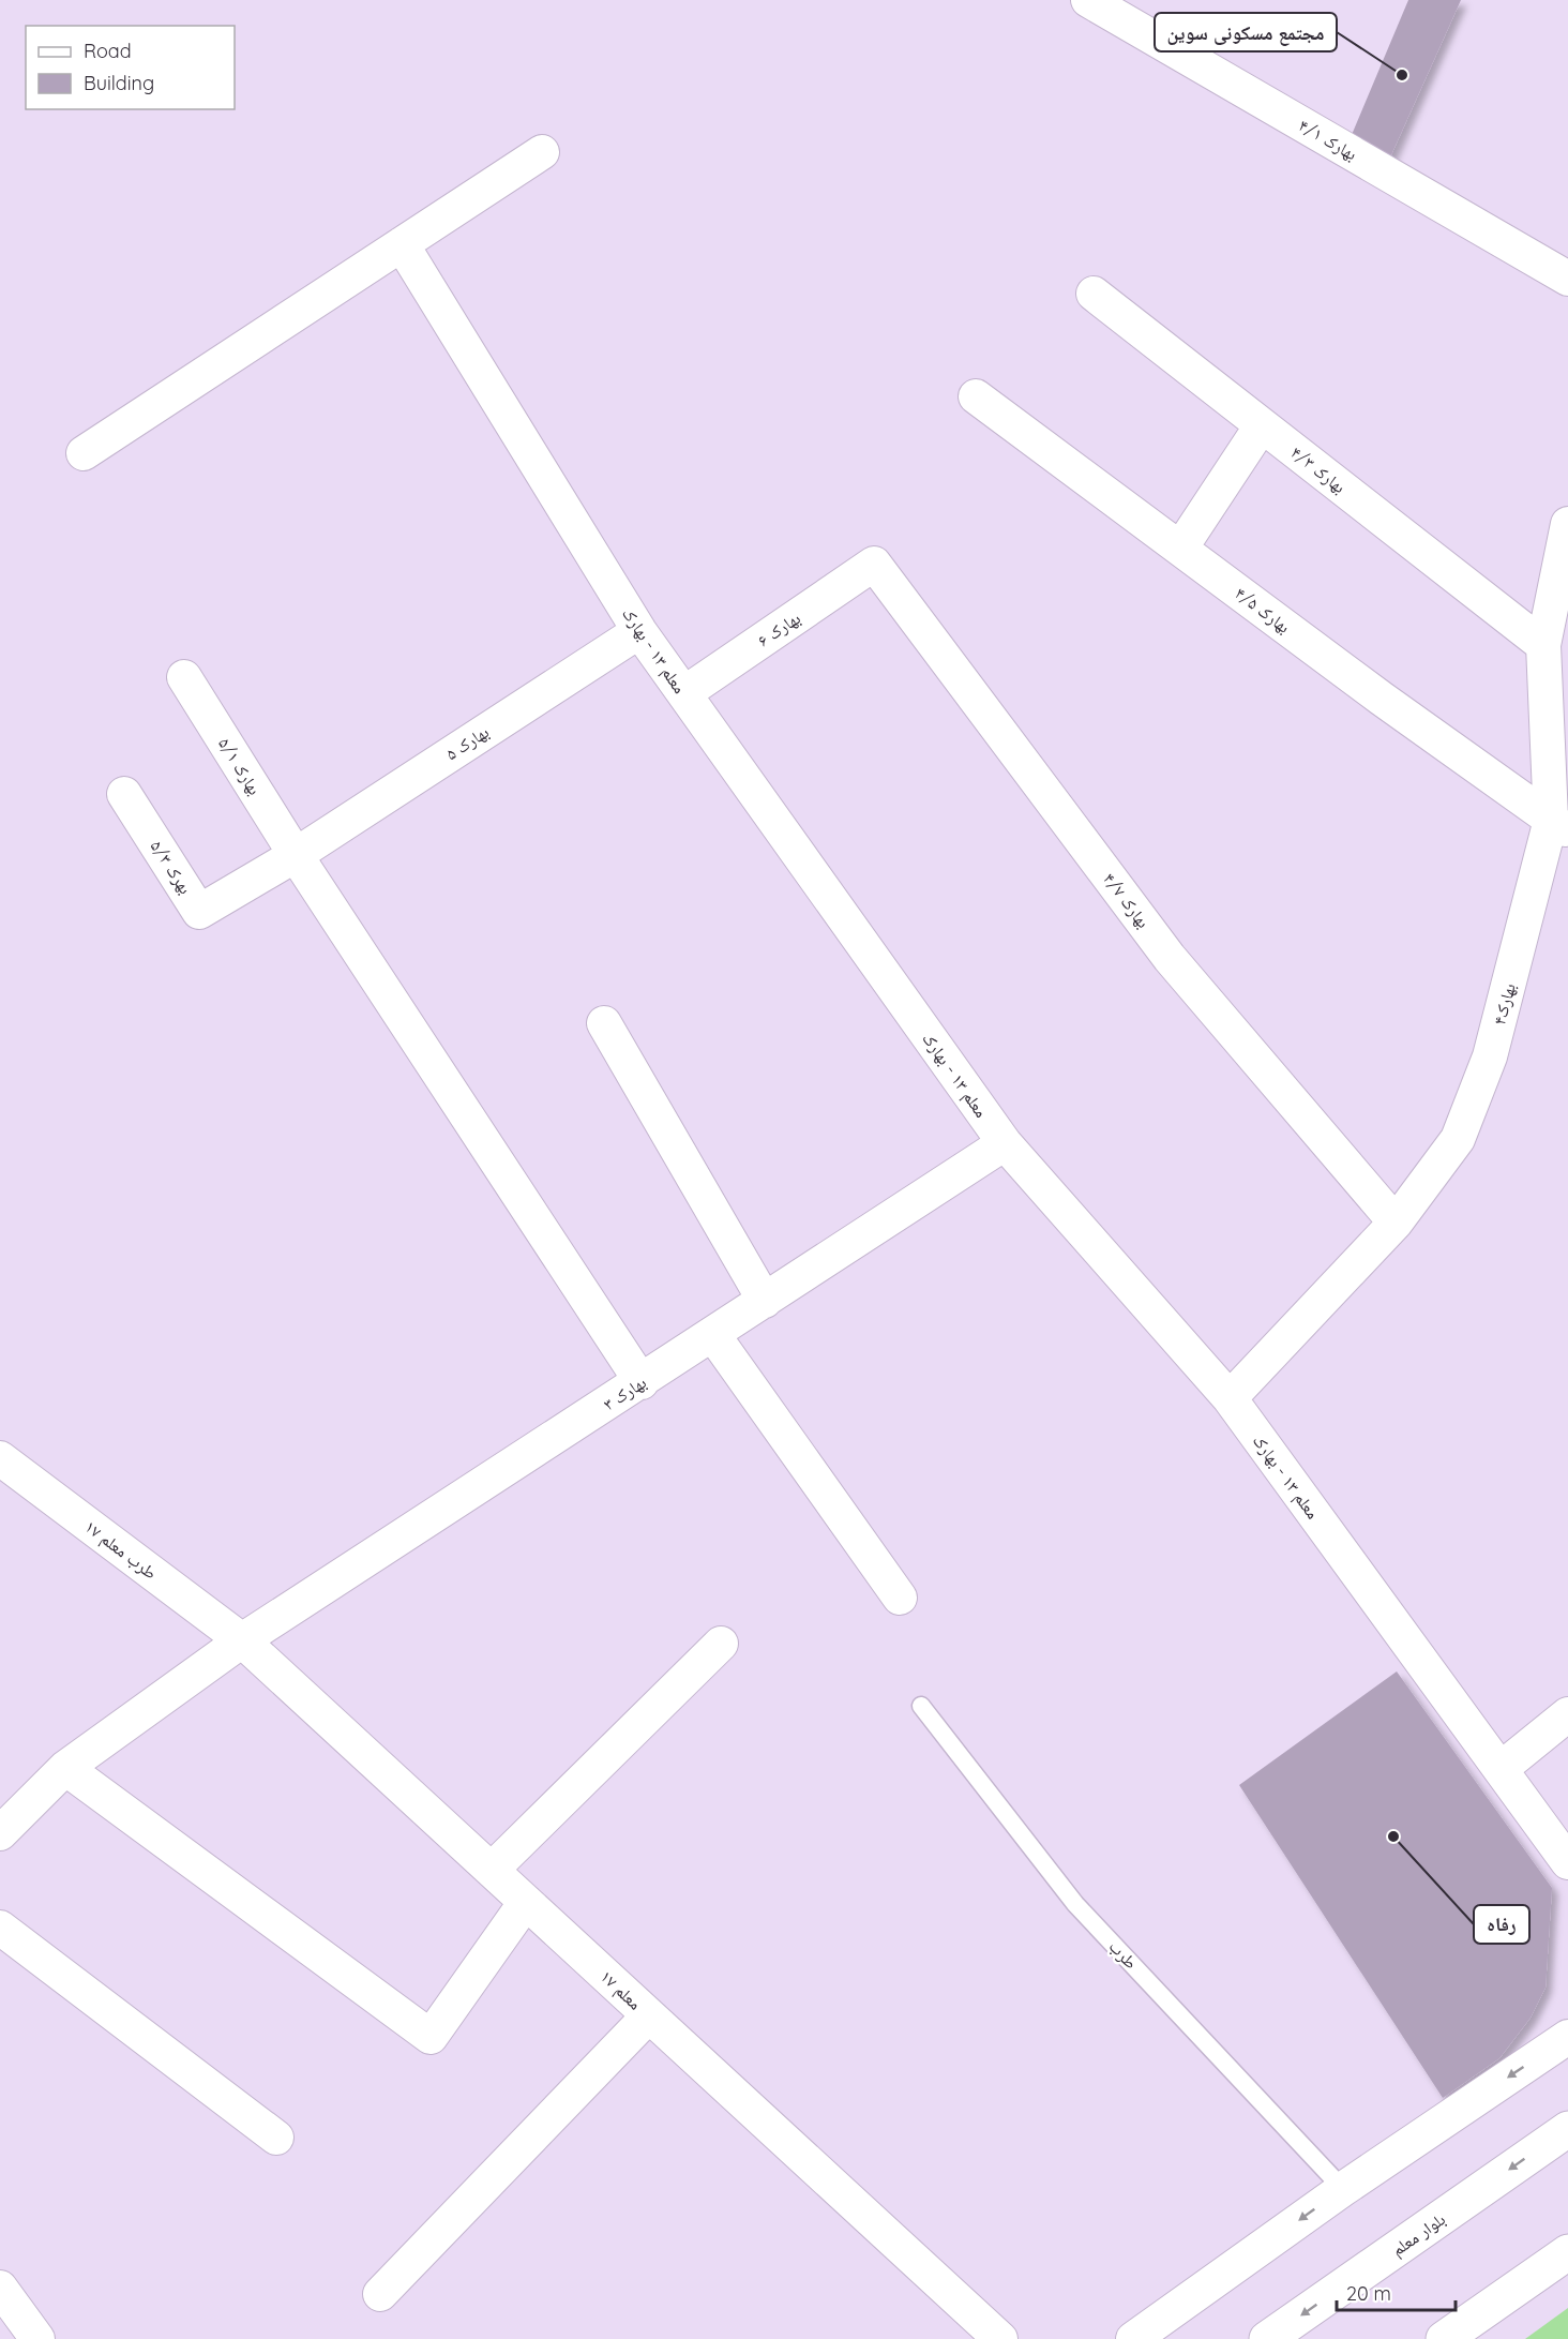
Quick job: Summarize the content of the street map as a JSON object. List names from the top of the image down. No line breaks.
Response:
{"streets":{"main road":["بلوار معلم"],"street":["بهارک ۴/۱","بهارک ۴/۳","بهارک ۴/۵","بهارک ۶","معلم ۱۳ - بهارک","بهارک ۵","بهارک ۵/۱","بهرک ۵/۳","بهارک ۴/۷","بهارک۴","بهارک ۳","طرب معلم ۱۷","معلم ۱۷"],"lane":["طرب"]},"crossings":[["بهارک ۴/۳","بهارک۴"],["بهارک ۴/۵","بهارک۴"],["بهارک ۶","معلم ۱۳ - بهارک"],["بهارک ۶","بهارک ۴/۷"],["معلم ۱۳ - بهارک","بهارک ۵"],["معلم ۱۳ - بهارک","بهارک۴"],["معلم ۱۳ - بهارک","بهارک ۳"],["بهارک ۵","بهارک ۵/۱"],["بهارک ۵","بهرک ۵/۳"],["بهارک ۵/۱","بهرک ۵/۳"],["بهارک ۵/۱","بهارک ۳"],["بهارک ۴/۷","بهارک۴"],["بهارک ۳","طرب معلم ۱۷"],["بهارک ۳","معلم ۱۷"],["طرب معلم ۱۷","معلم ۱۷"]],"places":["مجتمع مسکونی سوین","رفاه"],"legend":["Road","Building"],"scale_bar":"20 m"}
